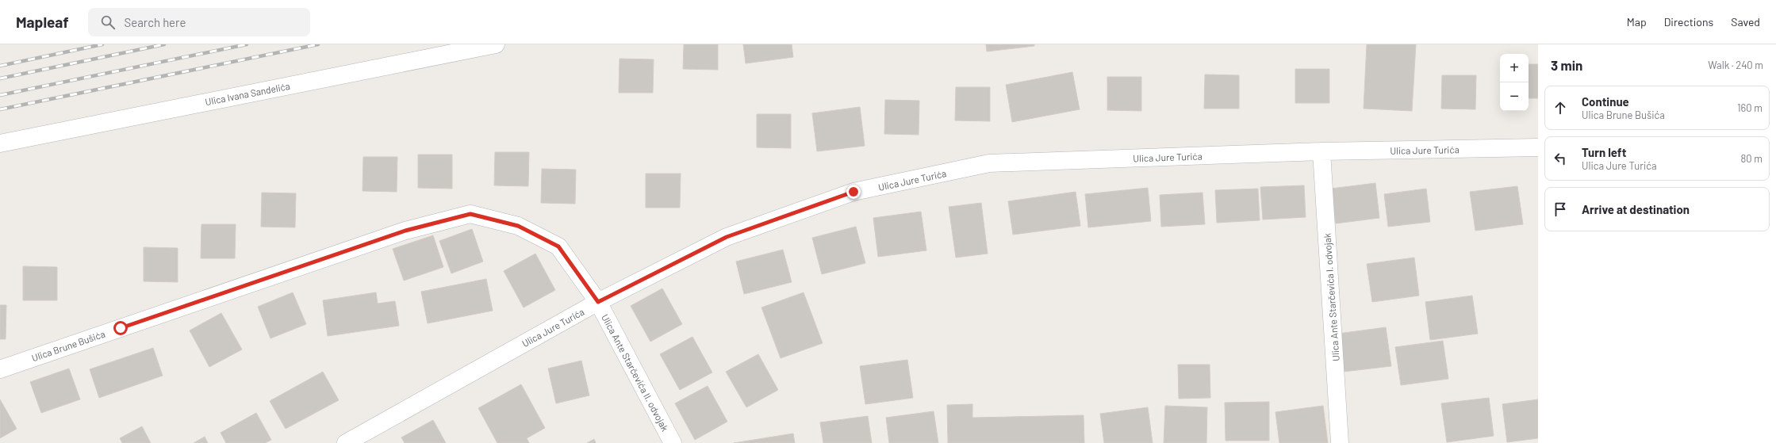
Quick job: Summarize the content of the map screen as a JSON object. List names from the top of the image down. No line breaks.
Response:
{"streets":{"street":["Ulica Ivana Sandelića","Ulica Jure Turića","Ulica Ante Starčevića I. odvojak","Ulica Brune Bušića","Ulica Ante Starčevića II. odvojak"]},"crossings":[["Ulica Jure Turića","Ulica Ante Starčevića I. odvojak"],["Ulica Jure Turića","Ulica Brune Bušića"],["Ulica Jure Turića","Ulica Ante Starčevića II. odvojak"],["Ulica Brune Bušića","Ulica Ante Starčevića II. odvojak"]],"page":{"header":"Mapleaf","search":"Search here","nav":["Map","Directions","Saved"],"heading":["3 min","Walk · 240 m"],"map_buttons":["+","−"],"list":[["Continue","Ulica Brune Bušića","160 m"],["Turn left","Ulica Jure Turića","80 m"],"Arrive at destination"]}}
